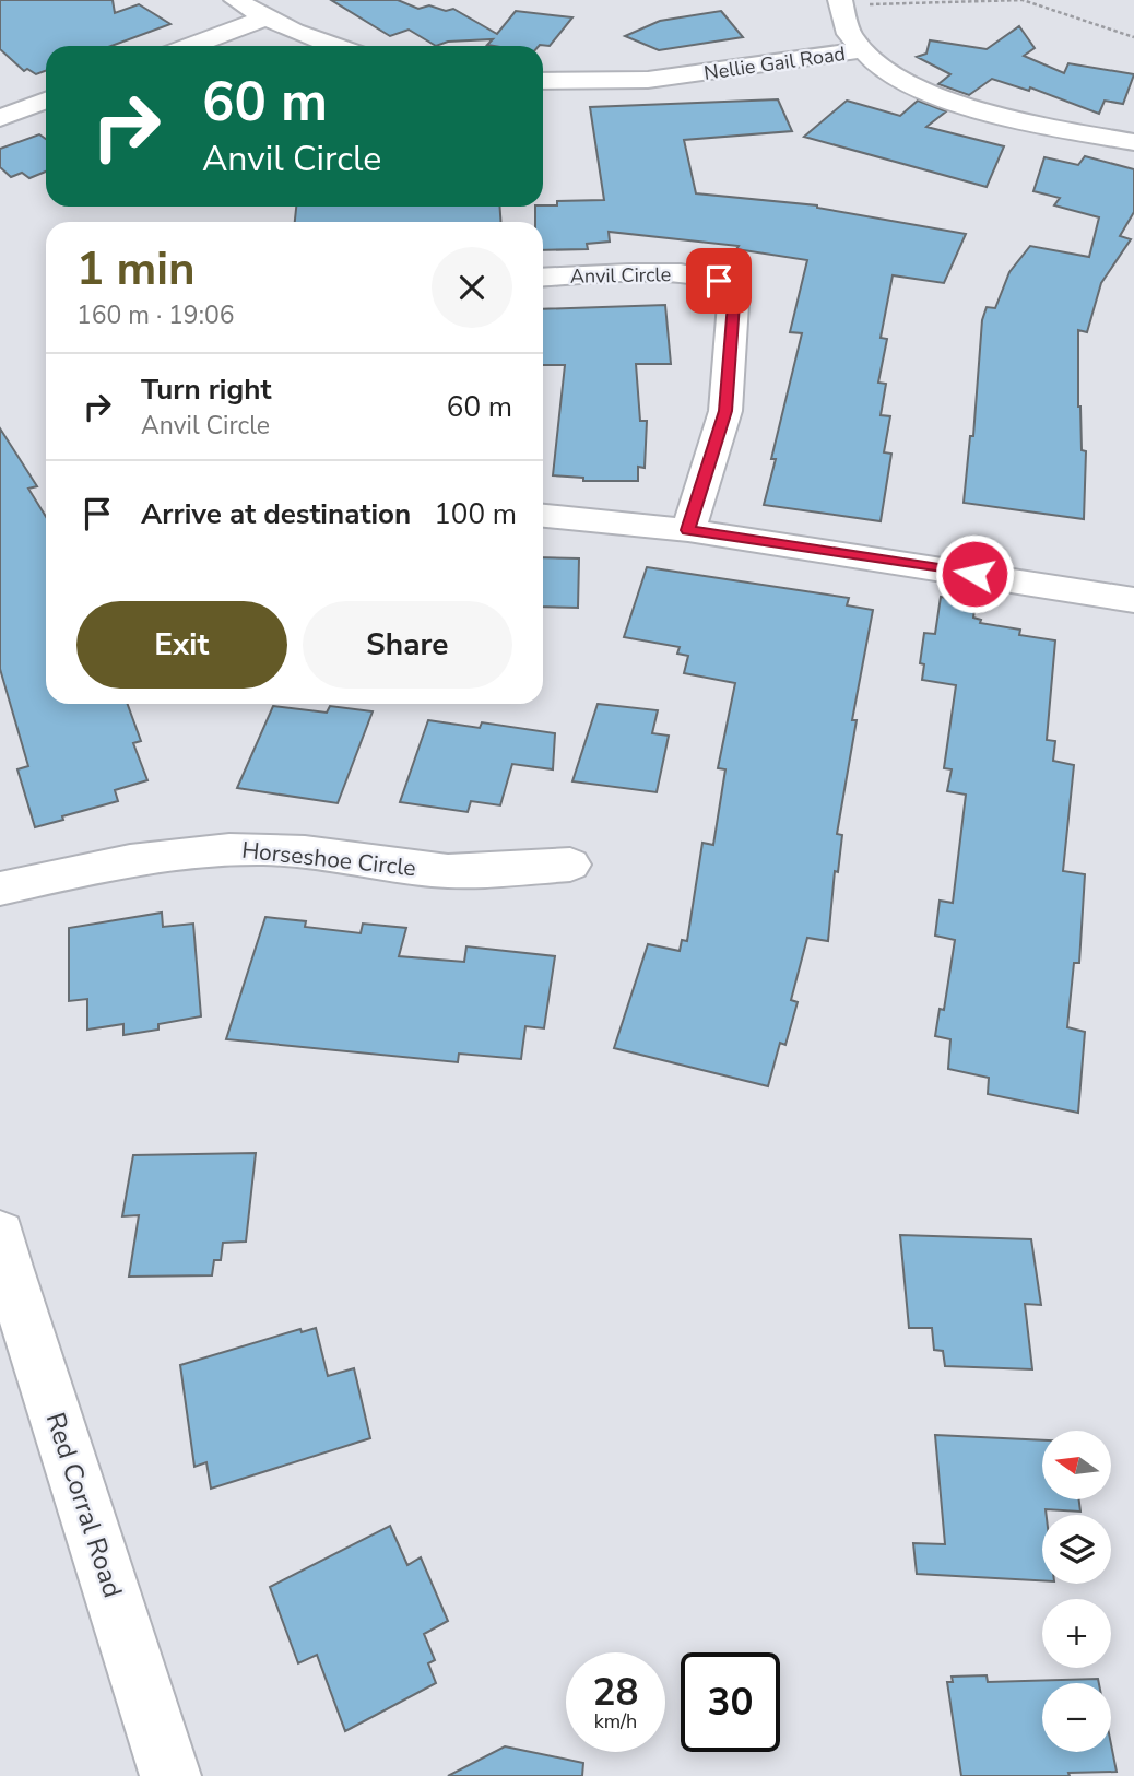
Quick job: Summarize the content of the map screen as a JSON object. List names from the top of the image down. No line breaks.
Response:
{"streets":{"street":["Nellie Gail Road","Anvil Circle","Horseshoe Circle","Red Corral Road"]},"north":"left","page":{"turn":["60 m","Anvil Circle"],"heading":["1 min","160 m · 19:06"],"list":[{"name":"Turn right","note":"Anvil Circle","value":"60 m"},{"name":"Arrive at destination","value":"100 m"}],"buttons":["Exit","Share"],"map_buttons":["+","−"],"speed":"28 km/h","limit":"30"}}
